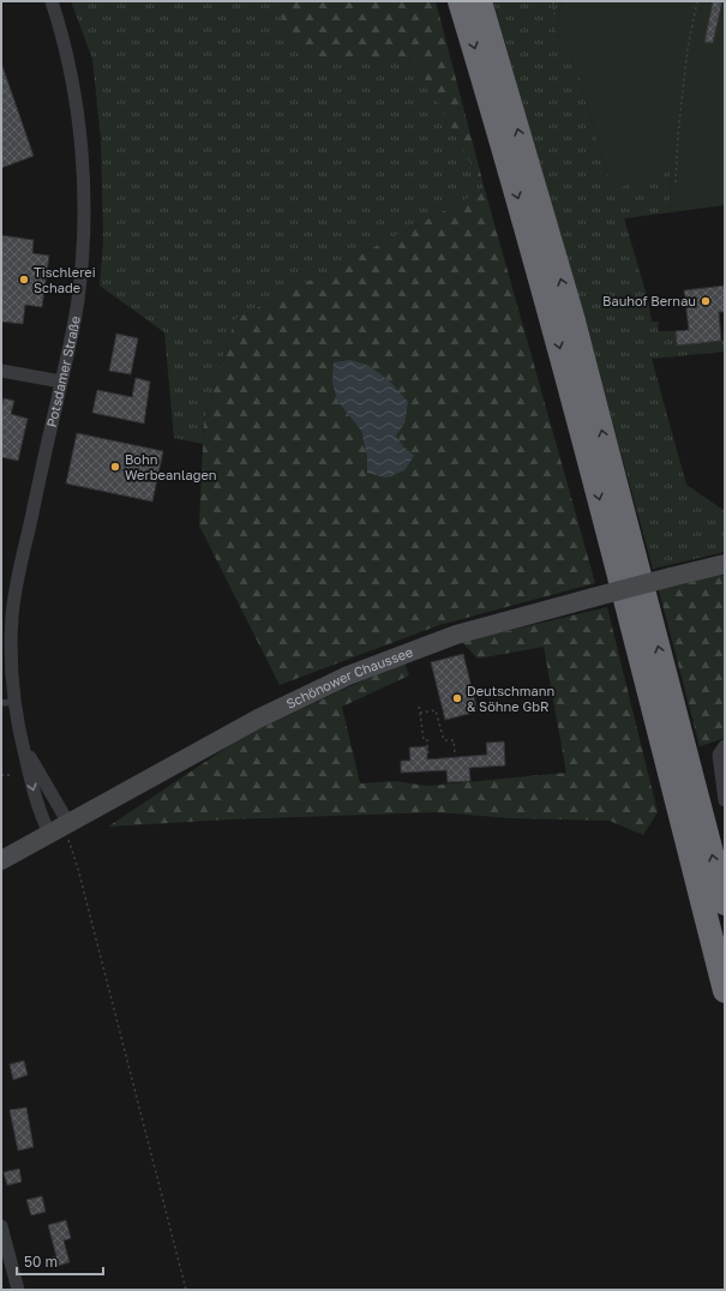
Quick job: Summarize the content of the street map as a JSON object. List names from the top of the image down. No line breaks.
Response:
{"streets":{"main road":["Schönower Chaussee"],"street":["Potsdamer Straße"]},"crossings":[["Potsdamer Straße","Schönower Chaussee"]],"places":["Tischlerei Schade","Bauhof Bernau","Bohn Werbeanlagen","Deutschmann & Söhne GbR"],"scale_bar":"50 m"}
